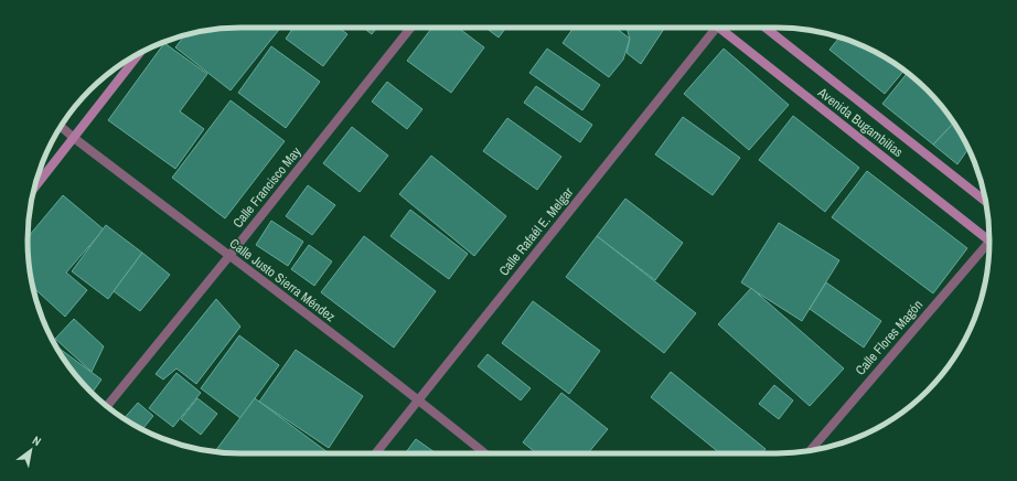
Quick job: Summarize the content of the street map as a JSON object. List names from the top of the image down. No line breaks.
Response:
{"streets":{"main road":["Avenida Bugambilias"],"street":["Calle Francisco May","Calle Rafaél E. Melgar","Calle Justo Sierra Méndez","Calle Flores Magón"]},"crossings":[["Calle Francisco May","Calle Justo Sierra Méndez"],["Calle Rafaél E. Melgar","Calle Justo Sierra Méndez"]],"north":"top right"}
